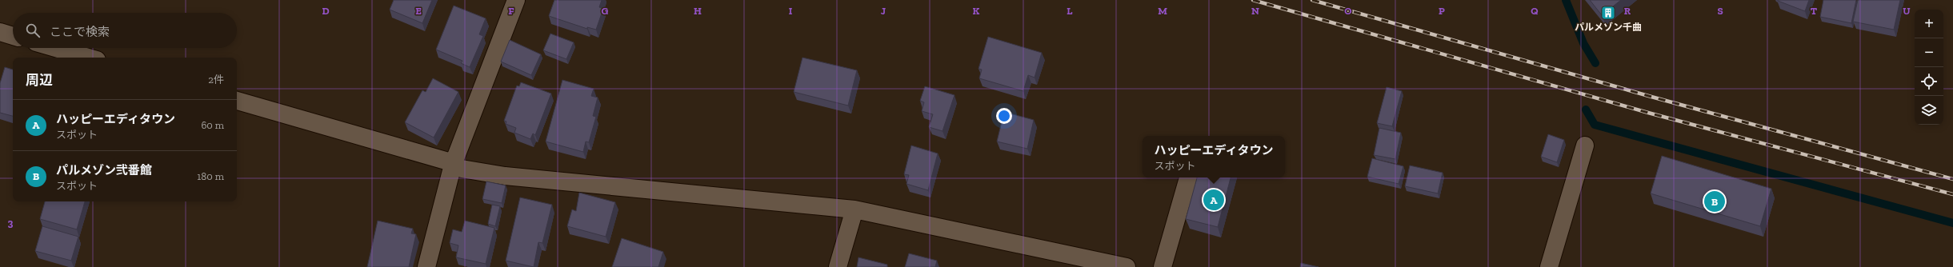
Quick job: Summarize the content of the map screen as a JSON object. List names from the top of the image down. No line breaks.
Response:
{"places":{"building":["パルメゾン千曲"]},"page":{"map_buttons":["+","−"],"search":"ここで検索","heading":["周辺","2件"],"list":[{"mark":"A","name":"ハッピーエディタウン","note":"スポット","value":"60 m"},{"mark":"B","name":"パルメゾン弐番館","note":"スポット","value":"180 m"}],"popup":["ハッピーエディタウン","スポット"],"pins":["A","B"]},"grid":{"columns":["D","E","F","G","H","I","J","K","L","M","N","O","P","Q","R","S","T","U"],"rows":["3"]}}
